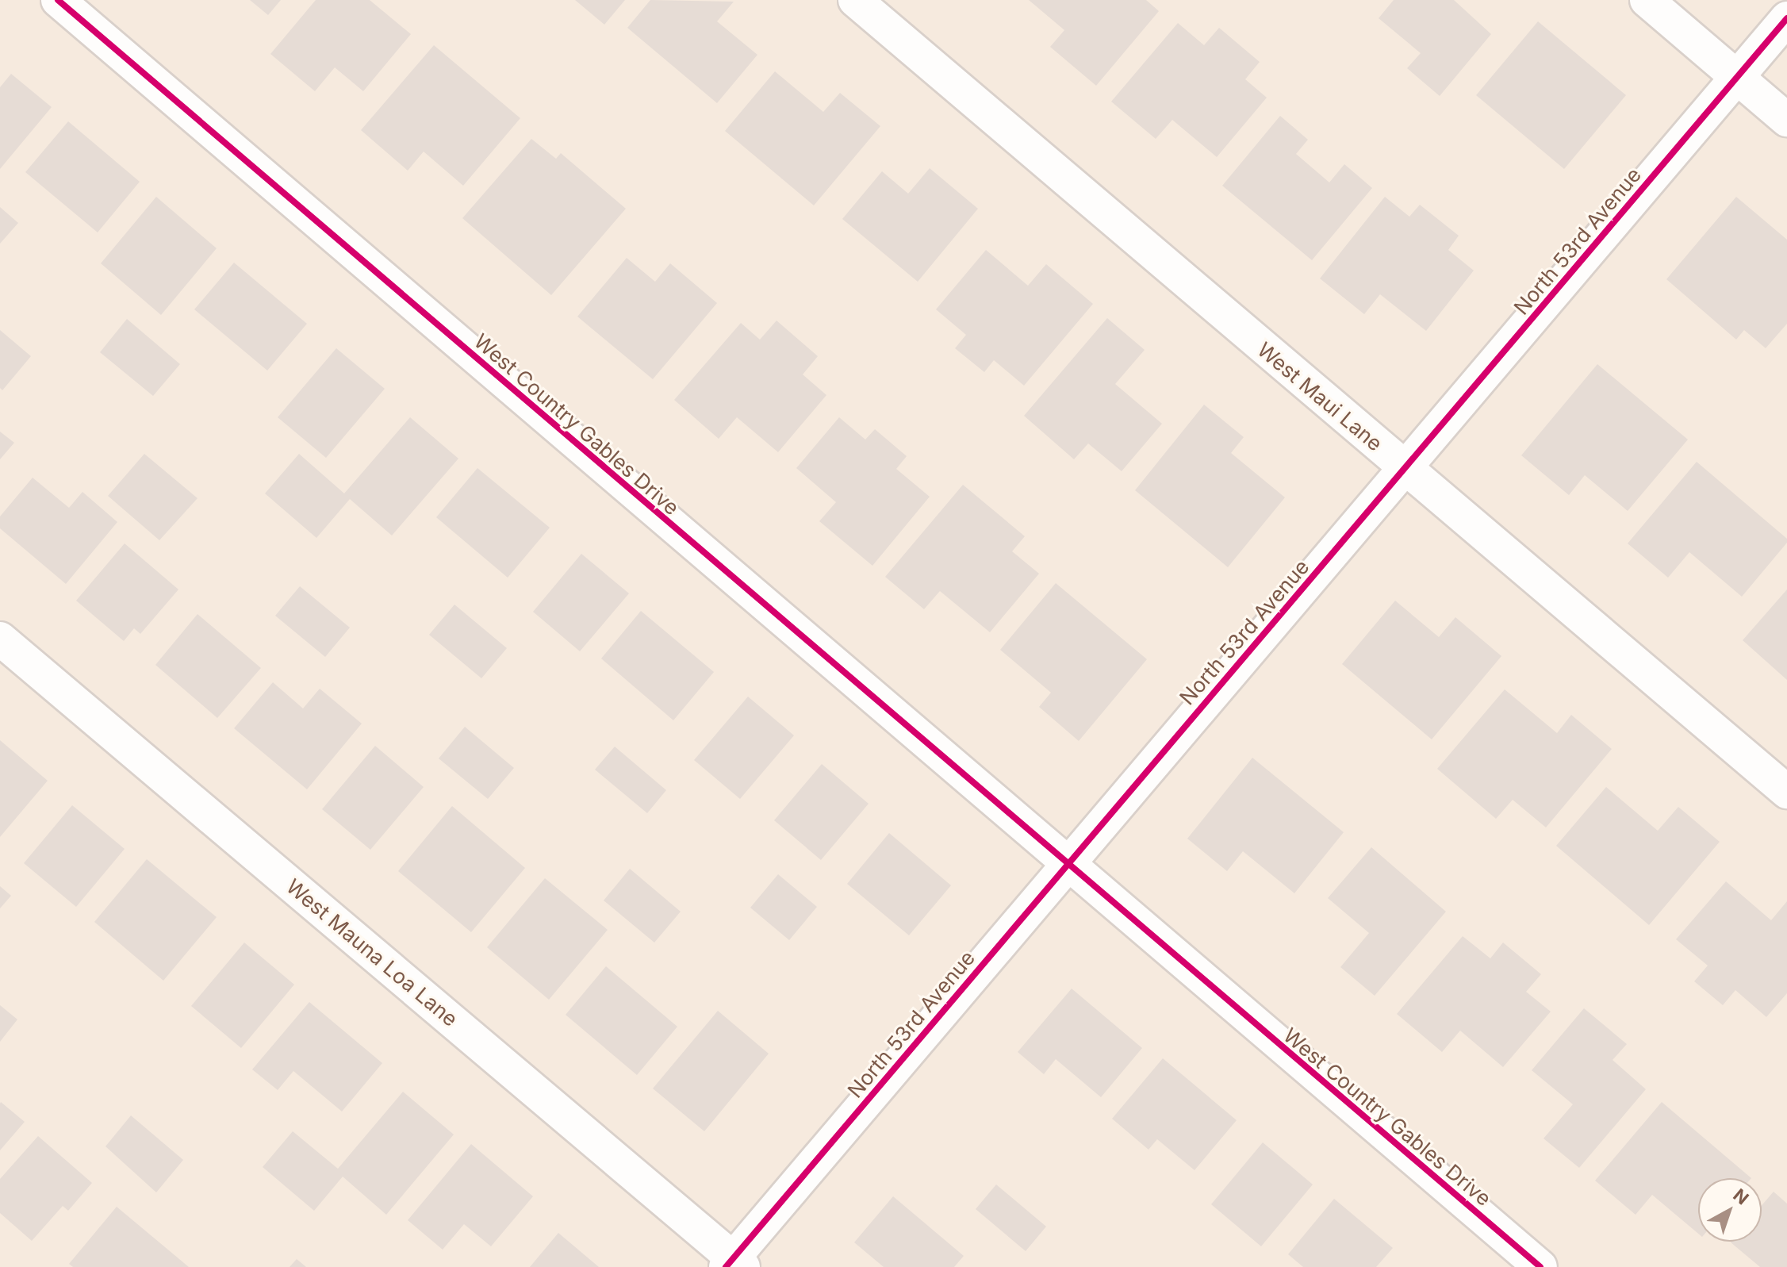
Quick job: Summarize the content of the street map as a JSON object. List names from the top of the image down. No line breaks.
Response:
{"streets":{"street":["North 53rd Avenue","West Maui Lane","West Country Gables Drive","West Mauna Loa Lane"]},"crossings":[["North 53rd Avenue","West Maui Lane"],["North 53rd Avenue","West Country Gables Drive"],["North 53rd Avenue","West Mauna Loa Lane"]],"north":"top right"}
